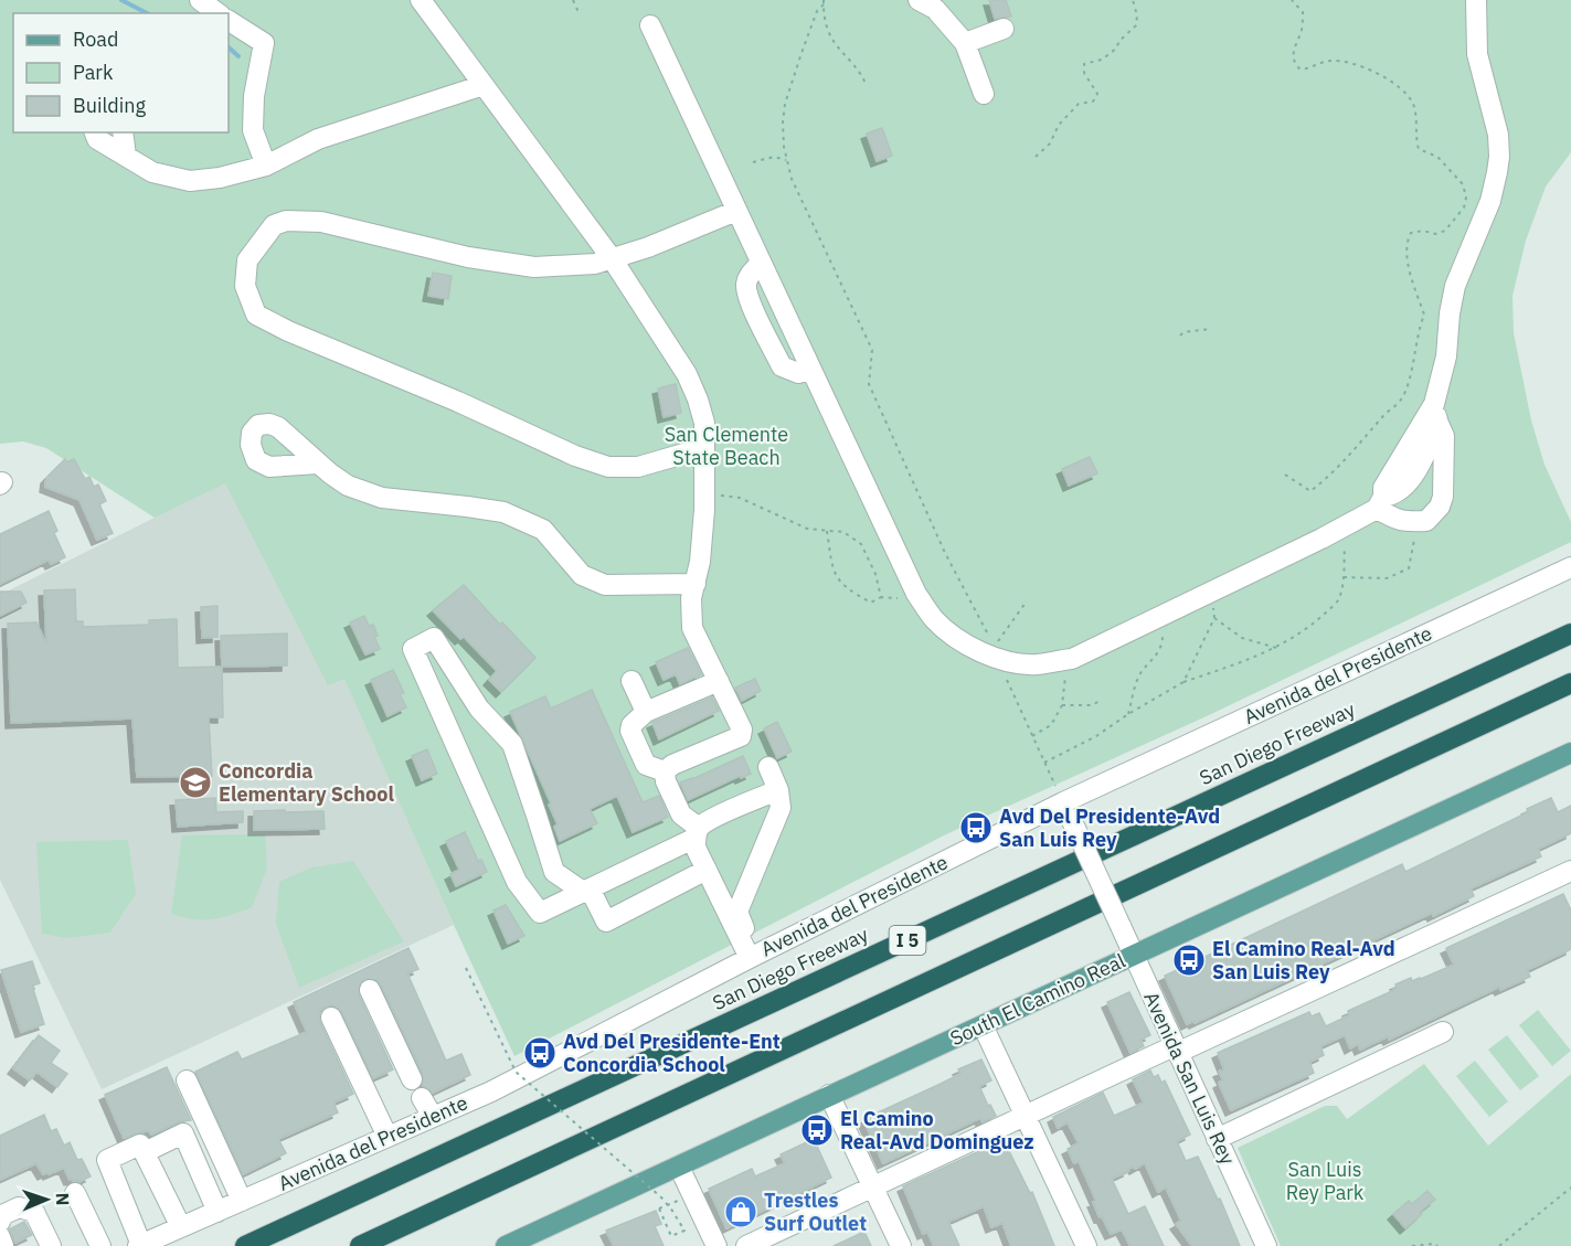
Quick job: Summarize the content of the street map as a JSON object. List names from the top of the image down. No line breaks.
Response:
{"streets":{"highway":["San Diego Freeway","I 5"],"main road":["South El Camino Real"],"street":["Avenida del Presidente","Avenida San Luis Rey"]},"crossings":[["Avenida del Presidente","Avenida San Luis Rey"],["South El Camino Real","Avenida San Luis Rey"]],"parks":["San Clemente State Beach","San Luis Rey Park"],"places":{"school or university":["Concordia Elementary School"],"bus stop":["Avd Del Presidente-Avd San Luis Rey","El Camino Real-Avd San Luis Rey","Avd Del Presidente-Ent Concordia School","El Camino Real-Avd Dominguez"],"shop":["Trestles Surf Outlet"]},"legend":["Road","Park","Building"],"north":"right"}
